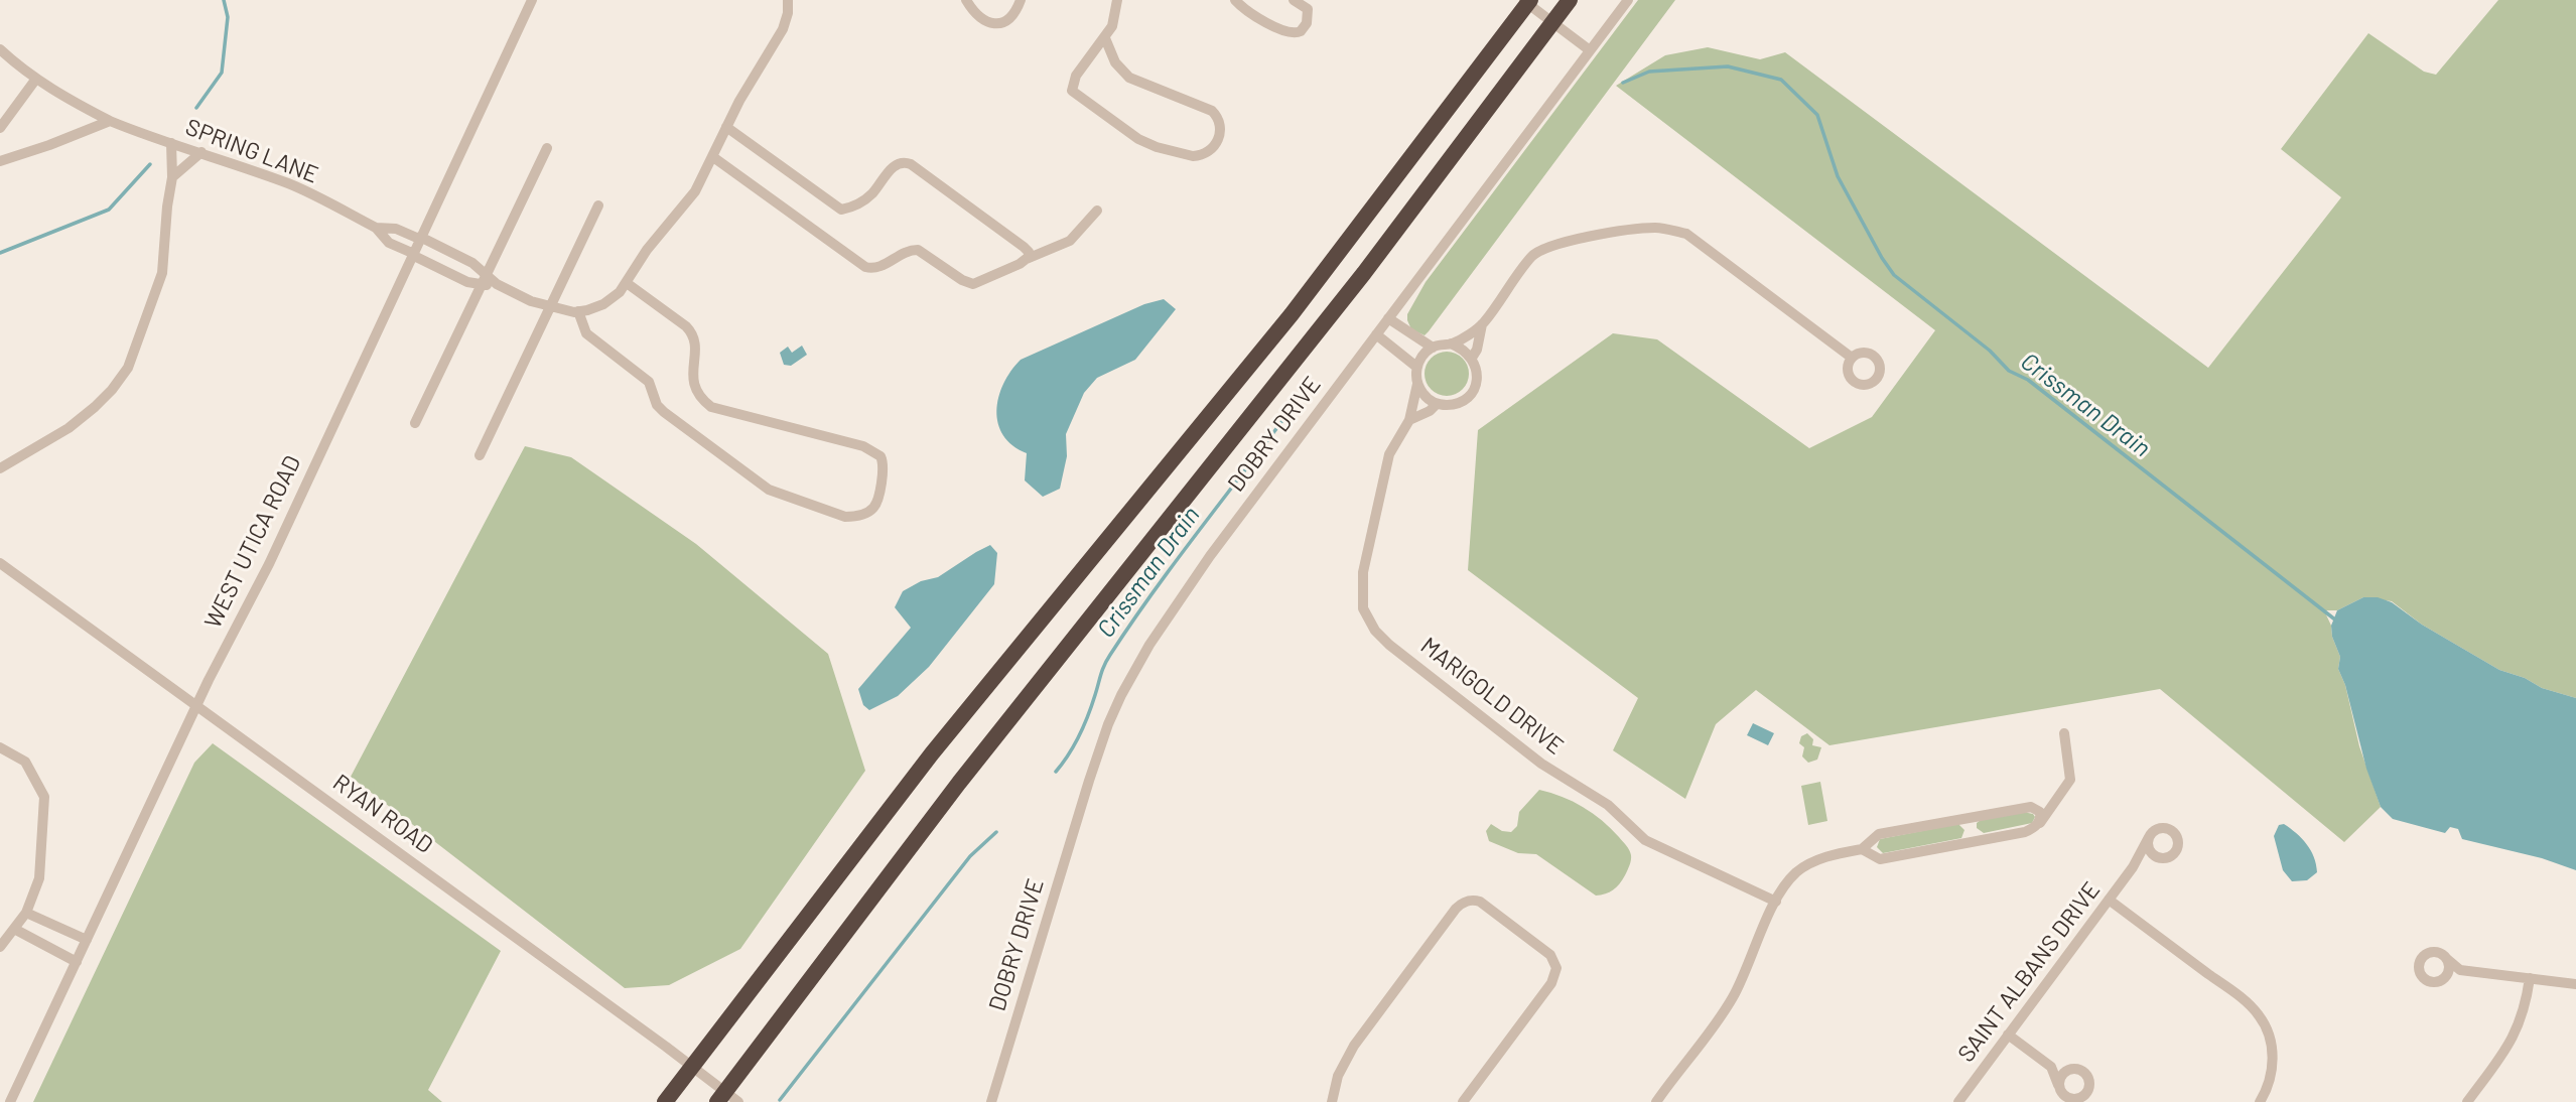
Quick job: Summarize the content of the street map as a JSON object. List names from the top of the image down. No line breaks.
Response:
{"streets":{"street":["SPRING LANE","DOBRY DRIVE","WEST UTICA ROAD","MARIGOLD DRIVE","RYAN ROAD","SAINT ALBANS DRIVE"]},"crossings":[["SPRING LANE","WEST UTICA ROAD"],["WEST UTICA ROAD","RYAN ROAD"]],"water":["Crissman Drain"]}
